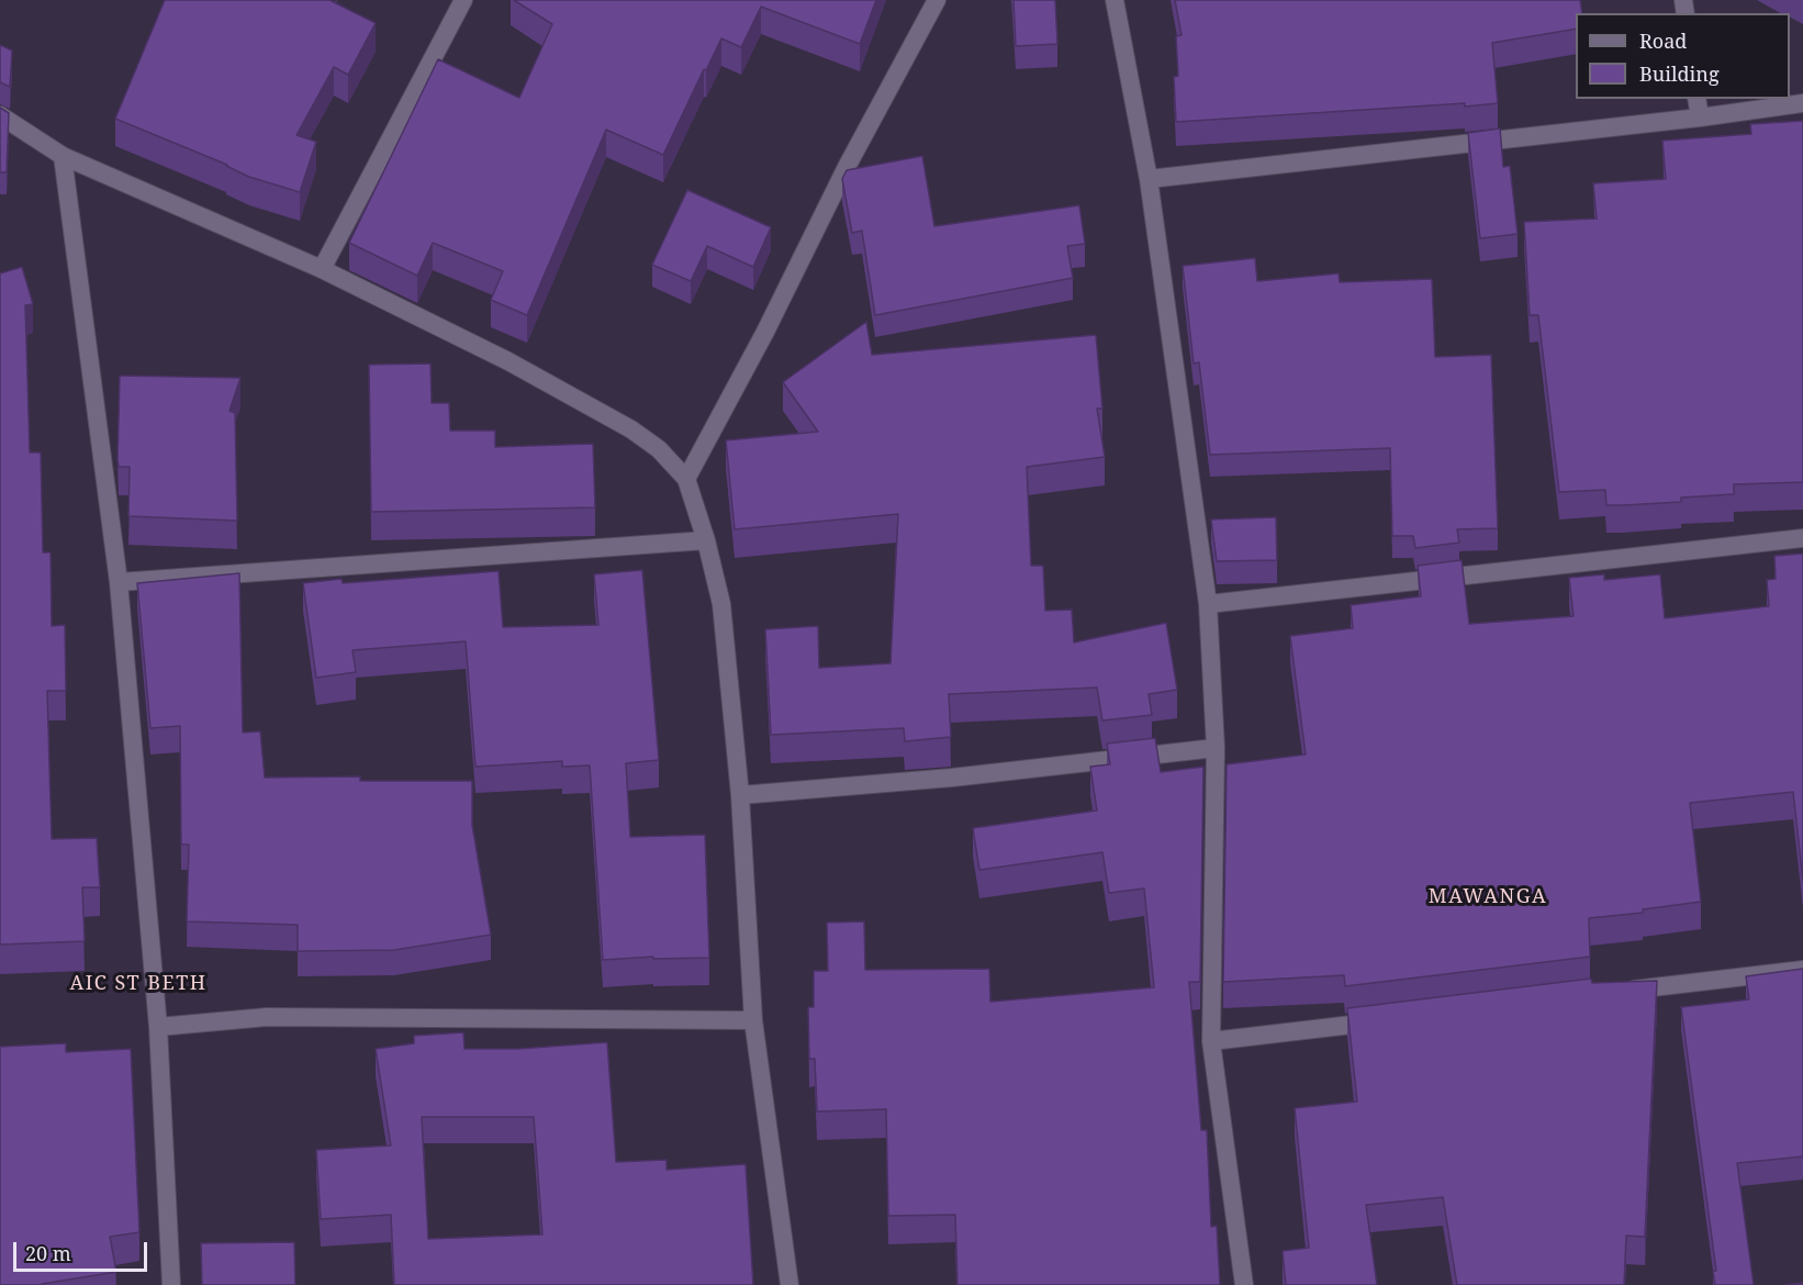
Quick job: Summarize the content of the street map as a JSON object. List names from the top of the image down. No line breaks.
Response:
{"districts":["MAWANGA","AIC ST BETH"],"legend":["Road","Building"],"scale_bar":"20 m"}
